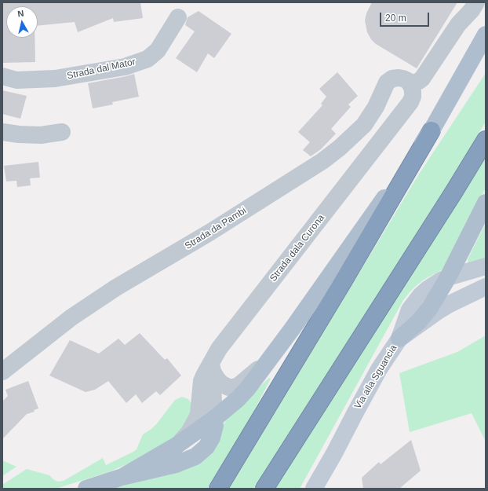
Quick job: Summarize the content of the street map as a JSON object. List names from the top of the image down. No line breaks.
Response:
{"streets":{"main road":["Via alla Sguancia"],"street":["Strada dal Mator","Strada da Pambi","Strada dala Curona"]},"crossings":[["Strada da Pambi","Strada dala Curona"]],"scale_bar":"20 m","north":"top"}
